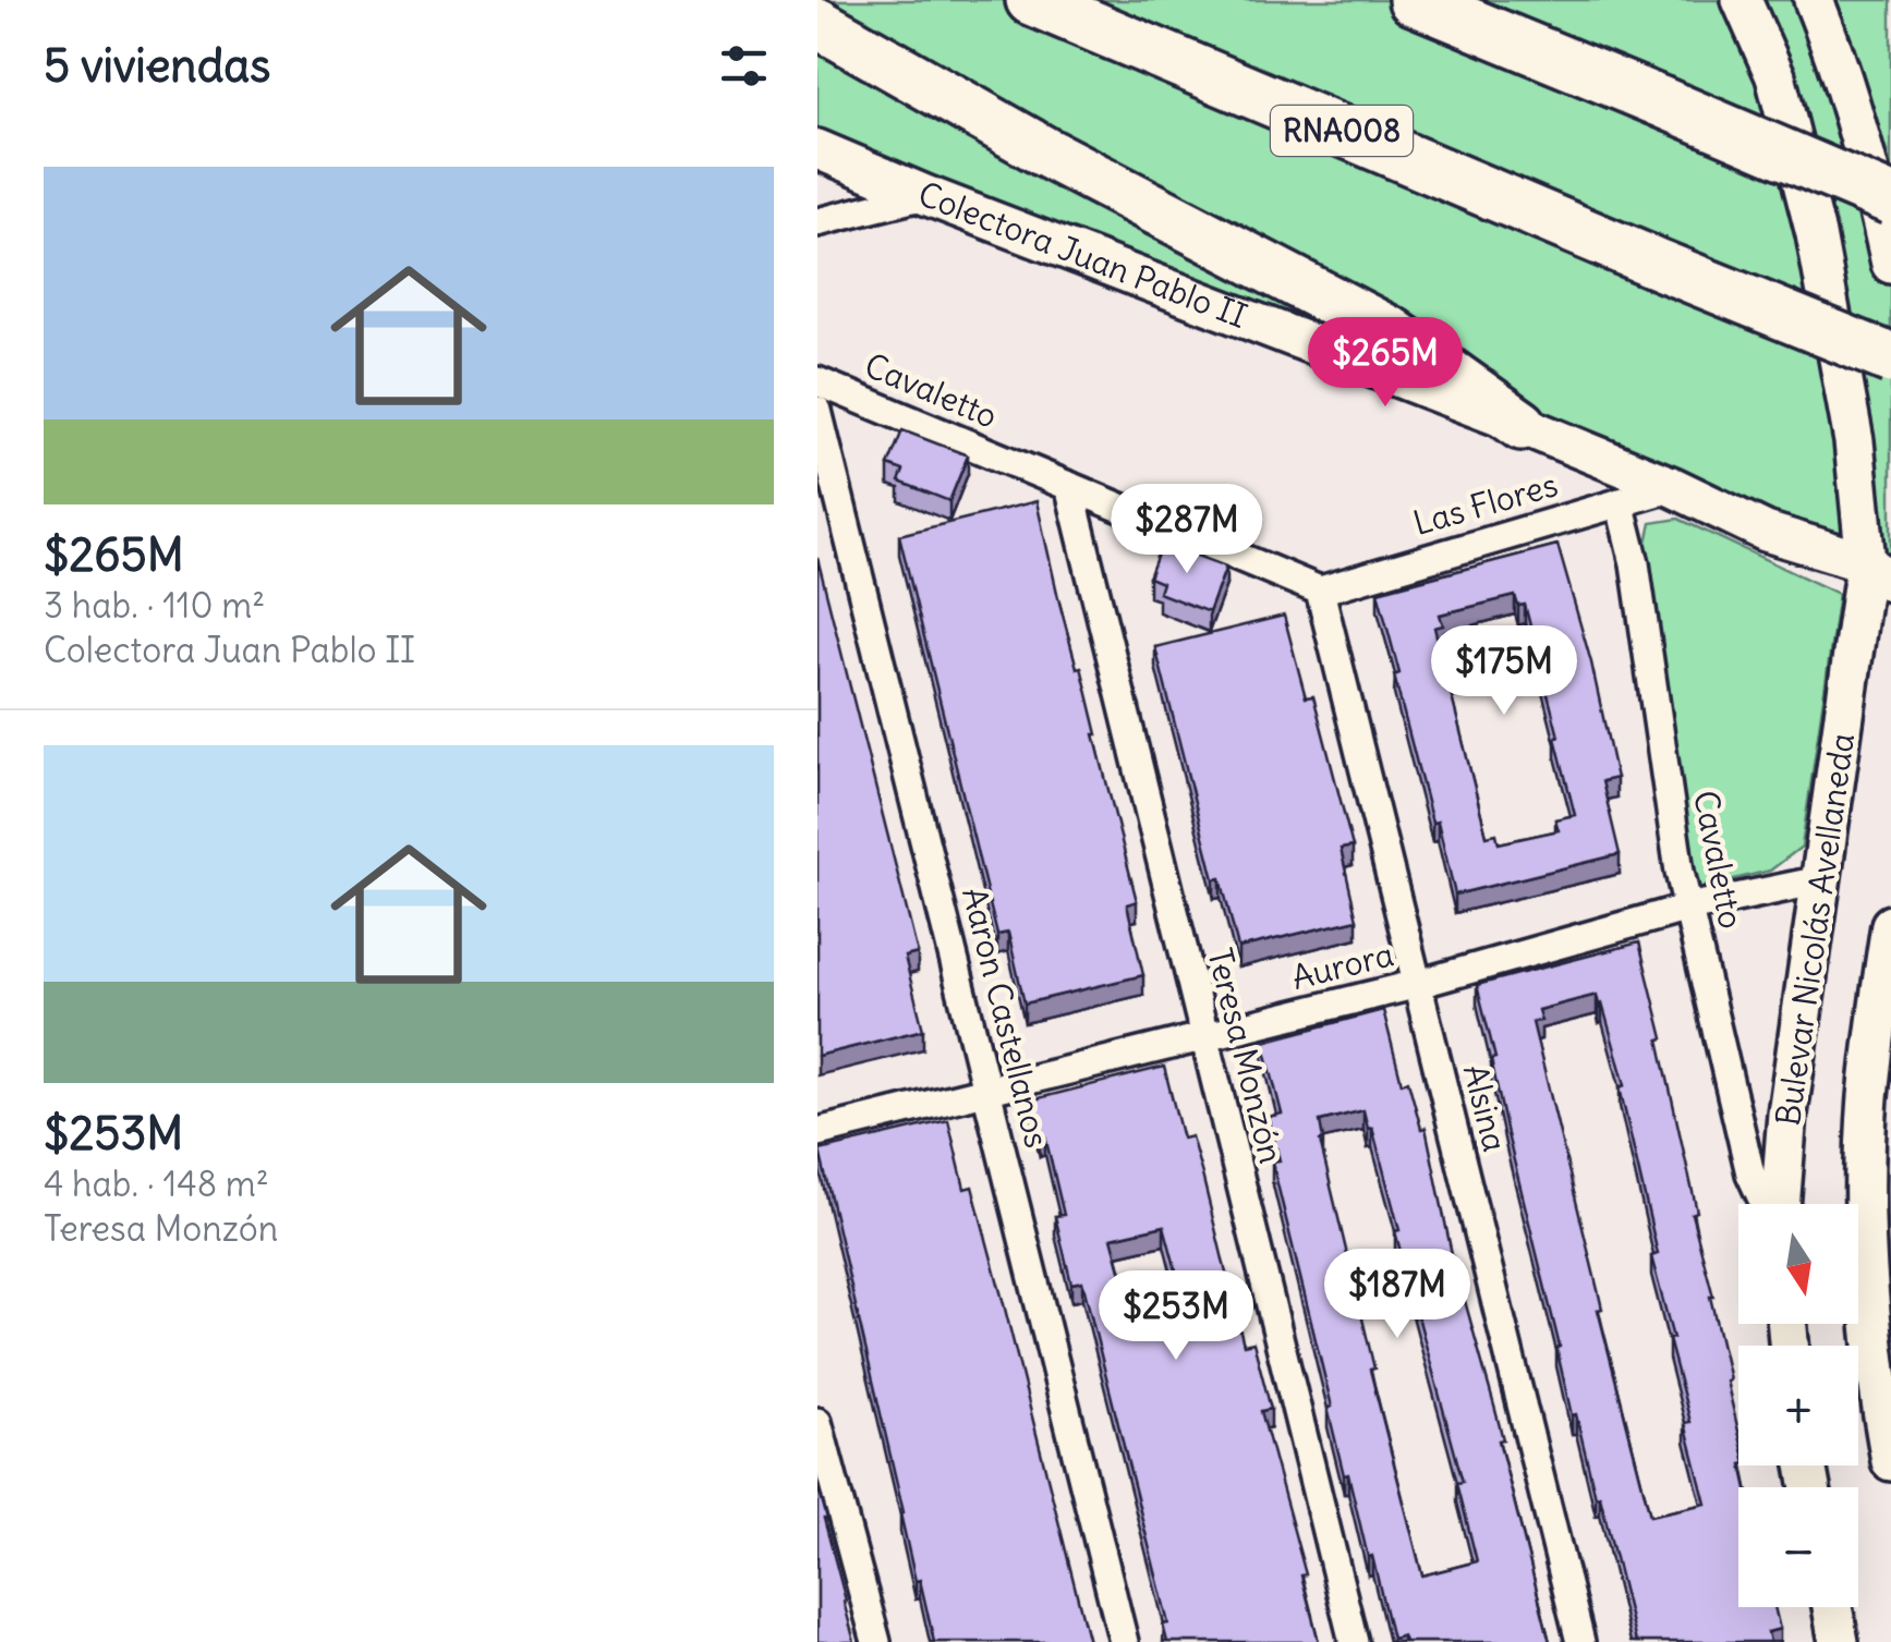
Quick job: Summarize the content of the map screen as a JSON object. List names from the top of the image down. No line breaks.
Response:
{"streets":{"highway":["RNA008"],"main road":["Colectora Juan Pablo II","Bulevar Nicolás Avellaneda"],"street":["Cavaletto","Las Flores","Aurora","Aaron Castellanos","Teresa Monzón","Alsina"]},"crossings":[["Colectora Juan Pablo II","Las Flores"],["Colectora Juan Pablo II","Bulevar Nicolás Avellaneda"],["Cavaletto","Las Flores"],["Cavaletto","Aurora"],["Cavaletto","Teresa Monzón"],["Cavaletto","Alsina"],["Las Flores","Alsina"],["Bulevar Nicolás Avellaneda","Aurora"],["Aurora","Aaron Castellanos"],["Aurora","Teresa Monzón"],["Aurora","Alsina"]],"north":"bottom","page":{"heading":"5 viviendas","list":[{"name":"$265M","note":"3 hab. · 110 m² · Colectora Juan Pablo II"},{"name":"$253M","note":"4 hab. · 148 m² · Teresa Monzón"}],"price":["$265M","$287M","$175M","$187M","$253M"],"map_buttons":["+","−"]}}
